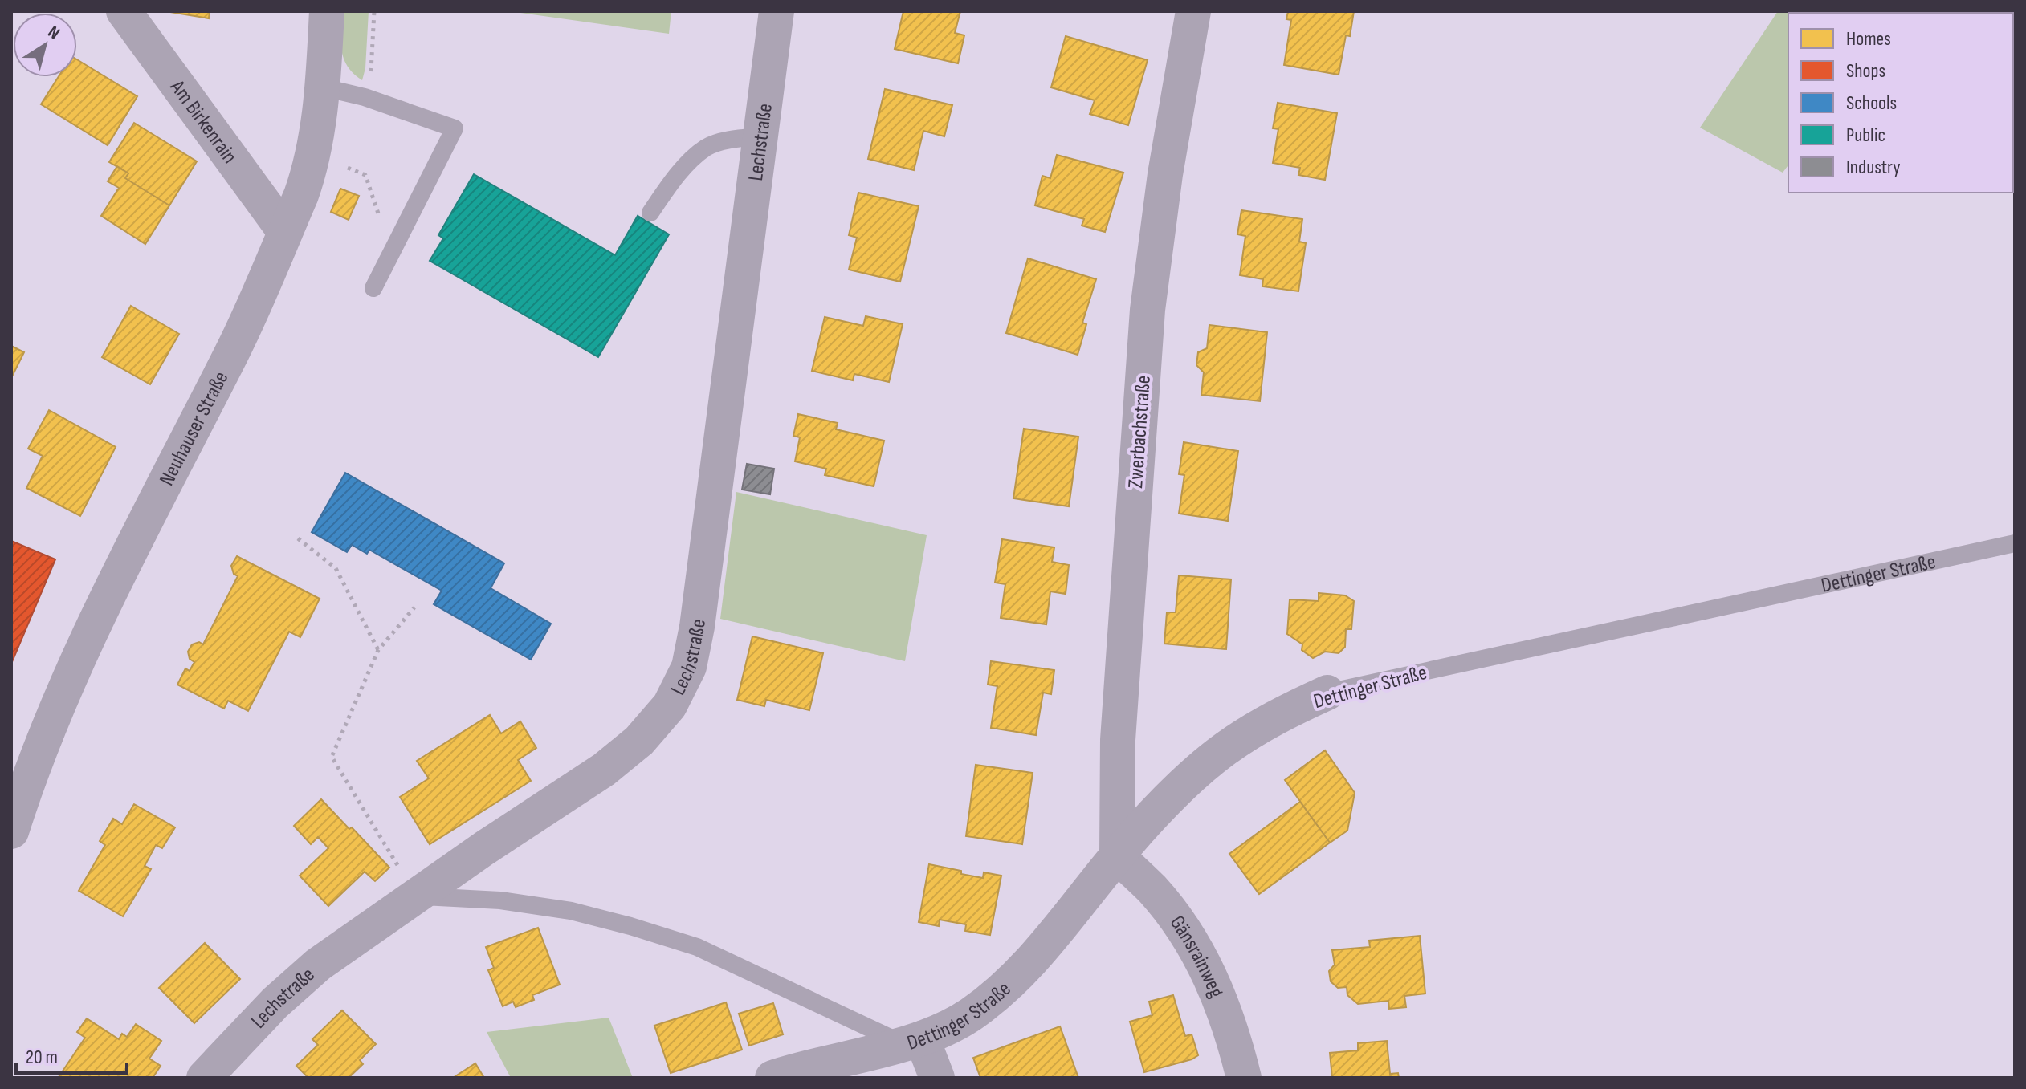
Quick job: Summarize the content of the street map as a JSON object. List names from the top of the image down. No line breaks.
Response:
{"streets":{"street":["Am Birkenrain","Lechstraße","Neuhauser Straße","Zwerbachstraße","Dettinger Straße","Gänsrainweg"]},"crossings":[["Am Birkenrain","Neuhauser Straße"],["Zwerbachstraße","Dettinger Straße"],["Zwerbachstraße","Gänsrainweg"],["Dettinger Straße","Gänsrainweg"]],"legend":["Homes","Shops","Schools","Public","Industry"],"scale_bar":"20 m","north":"top right"}
